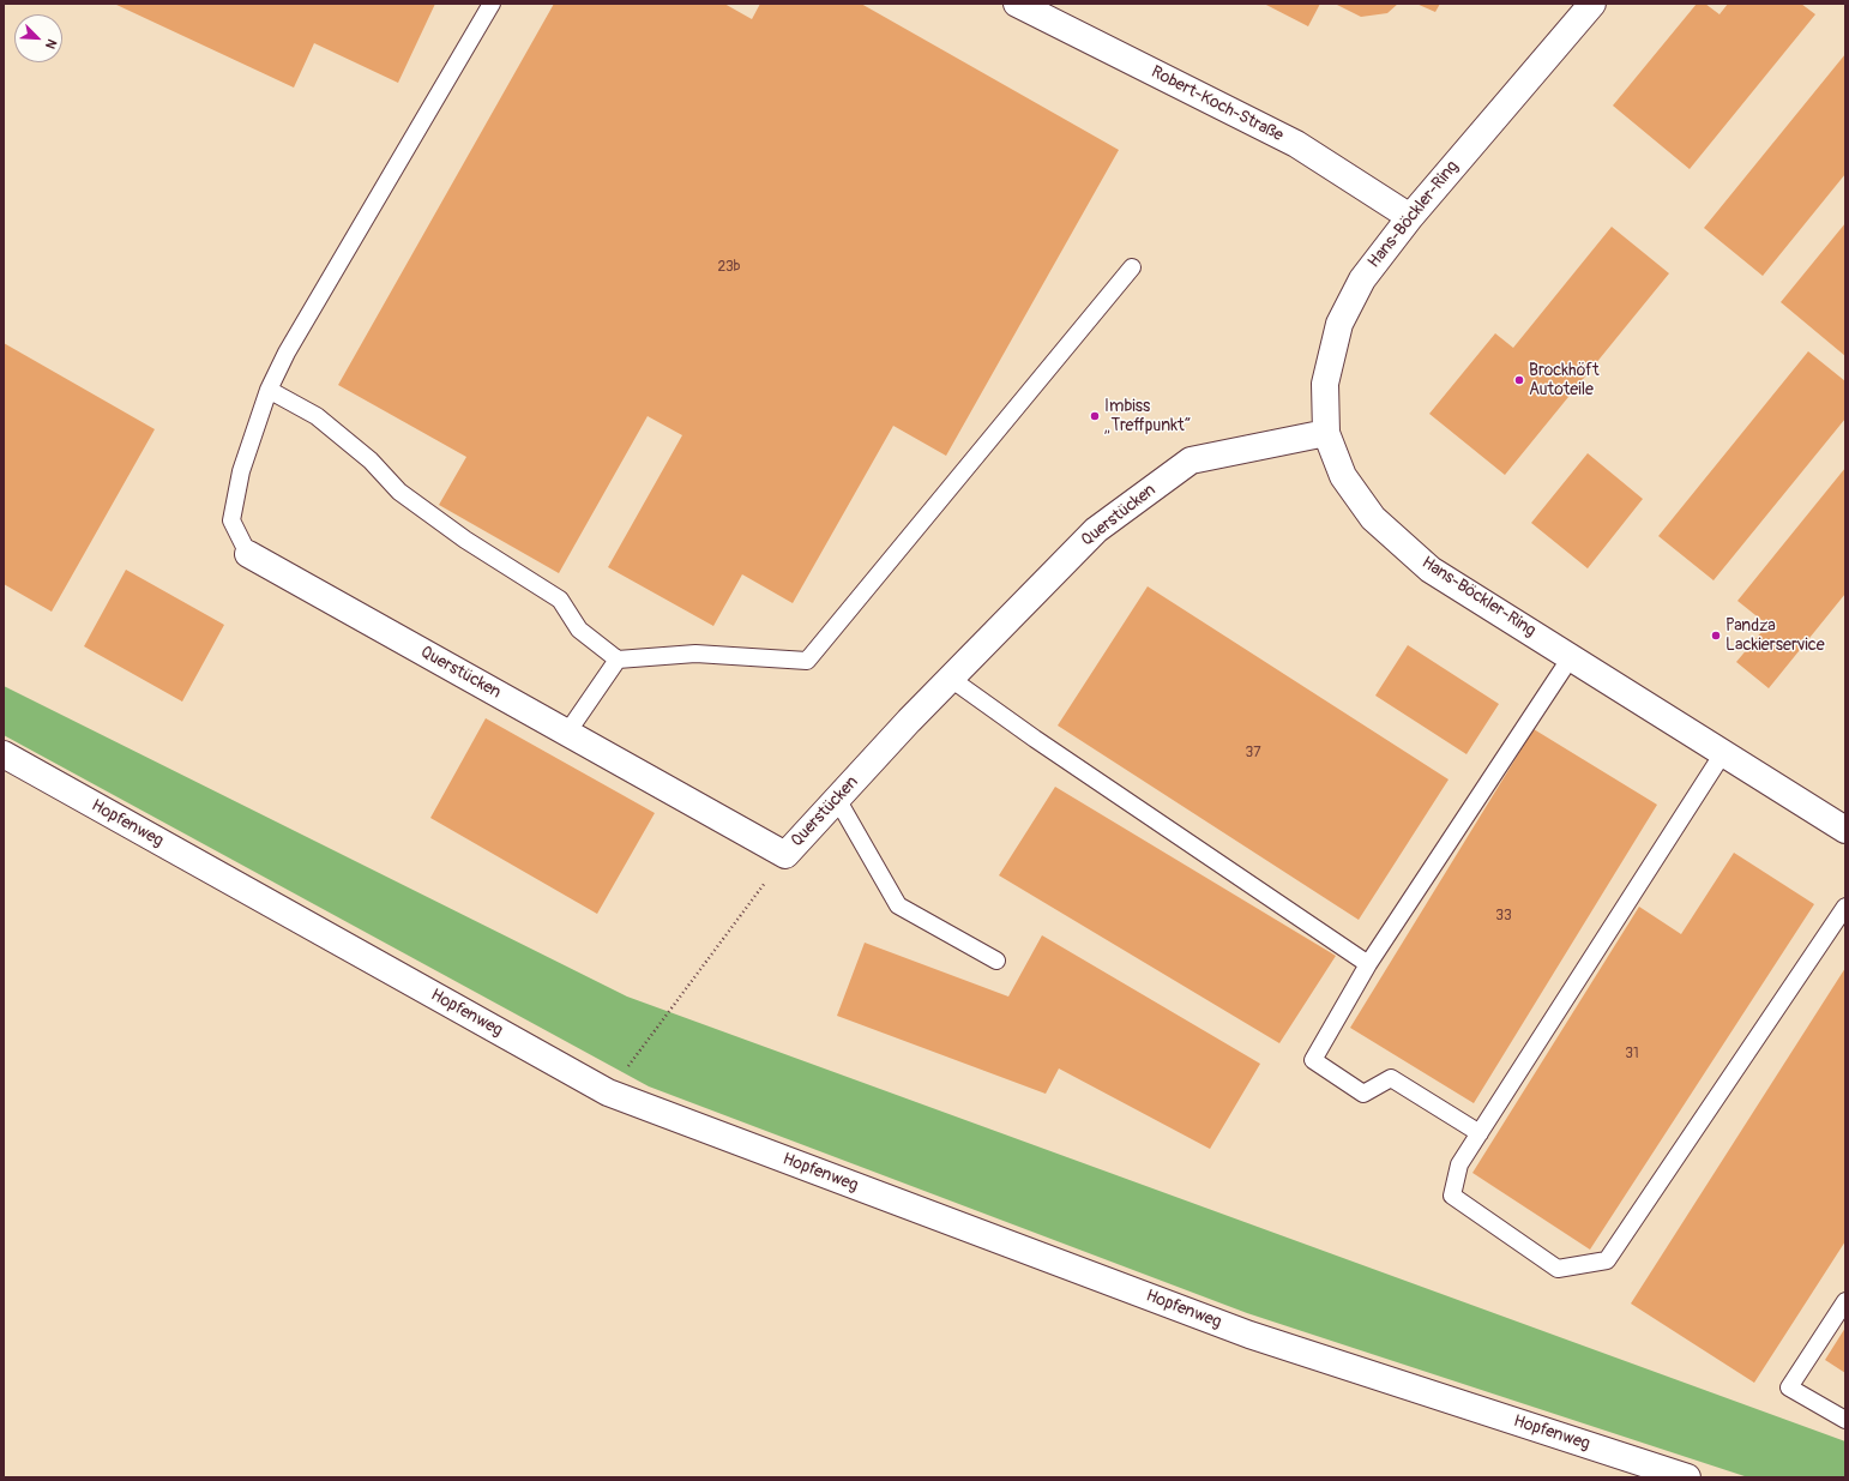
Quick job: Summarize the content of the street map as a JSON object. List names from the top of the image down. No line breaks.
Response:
{"streets":{"street":["Robert-Koch-Straße","Hans-Böckler-Ring","Querstücken","Hopfenweg"]},"crossings":[["Robert-Koch-Straße","Hans-Böckler-Ring"],["Hans-Böckler-Ring","Querstücken"]],"places":["Brockhöft Autoteile","Imbiss „Treffpunkt“","Pandza Lackierservice"],"house_numbers":["23b","37","33","31"],"north":"bottom right"}
